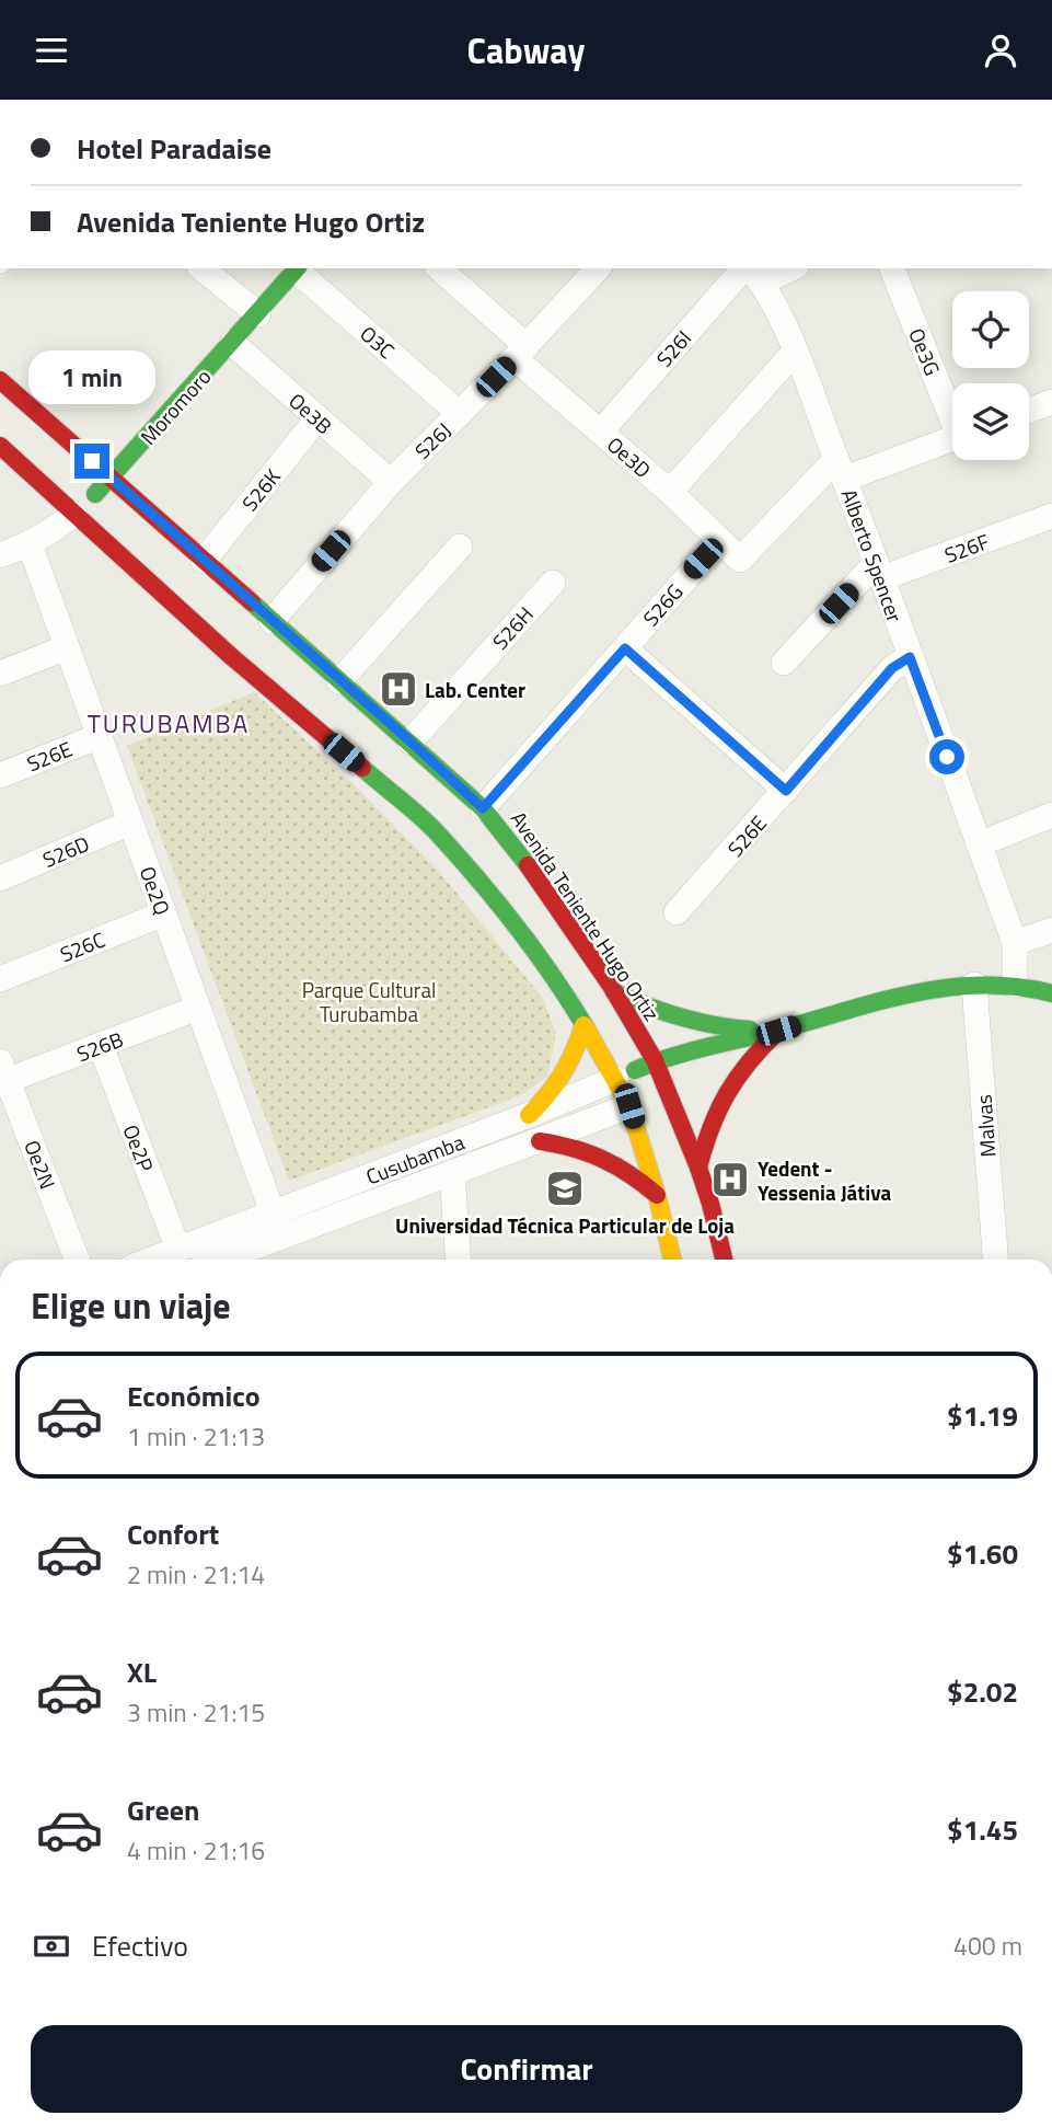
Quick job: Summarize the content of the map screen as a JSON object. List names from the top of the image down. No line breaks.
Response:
{"streets":{"main road":["Moromoro","Avenida Teniente Hugo Ortiz","Cusubamba"],"street":["O3C","S26I","Oe3G","Oe3B","S26J","Oe3D","S26K","S26F","Alberto Spencer","S26G","S26H","S26E","S26D","Oe2Q","S26C","S26B","Malvas","Oe2P","Oe2N"]},"crossings":[["O3C","Moromoro"],["O3C","S26J"],["S26I","Oe3D"],["S26I","Alberto Spencer"],["Moromoro","Oe3B"],["Moromoro","Oe2Q"],["Moromoro","Avenida Teniente Hugo Ortiz"],["Oe3B","S26J"],["Oe3B","S26K"],["S26J","Oe3D"],["S26J","Avenida Teniente Hugo Ortiz"],["Oe3D","Alberto Spencer"],["Oe3D","S26G"],["S26K","Avenida Teniente Hugo Ortiz"],["S26F","Alberto Spencer"],["Alberto Spencer","S26E"],["Alberto Spencer","Cusubamba"],["S26G","Avenida Teniente Hugo Ortiz"],["S26H","Avenida Teniente Hugo Ortiz"],["S26E","Oe2Q"],["S26D","Oe2Q"],["Oe2Q","S26C"],["Oe2Q","S26B"],["Oe2Q","Cusubamba"],["Avenida Teniente Hugo Ortiz","Cusubamba"],["S26B","Oe2P"],["S26B","Oe2N"],["Malvas","Cusubamba"],["Oe2P","Cusubamba"]],"districts":["TURUBAMBA"],"parks":["Parque Cultural Turubamba"],"places":{"hospital":["Lab. Center","Yedent - Yessenia Játiva"],"school or university":["Universidad Técnica Particular de Loja"]},"page":{"header":"Cabway","banner":["Hotel Paradaise","Avenida Teniente Hugo Ortiz"],"bubble":"1 min","heading":"Elige un viaje","list":[{"name":"Económico","note":"1 min · 21:13","value":"$1.19"},{"name":"Confort","note":"2 min · 21:14","value":"$1.60"},{"name":"XL","note":"3 min · 21:15","value":"$2.02"},{"name":"Green","note":"4 min · 21:16","value":"$1.45"}],"pay":["Efectivo","400 m"],"buttons":"Confirmar"}}
